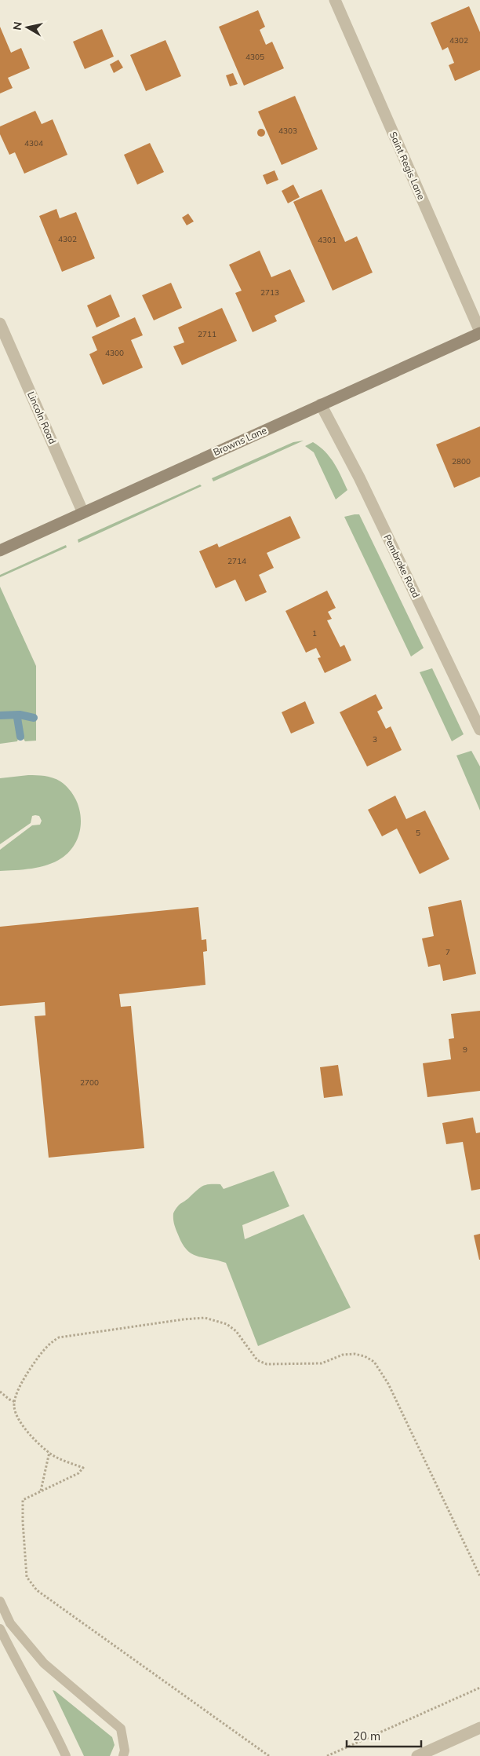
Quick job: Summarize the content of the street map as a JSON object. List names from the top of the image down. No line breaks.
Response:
{"streets":{"street":["Saint Regis Lane","Lincoln Road","Browns Lane","Pembroke Road"]},"crossings":[["Saint Regis Lane","Browns Lane"],["Lincoln Road","Browns Lane"],["Browns Lane","Pembroke Road"]],"house_numbers":["4302","4305","4303","4304","4302","4301","2713","2711","4300","2800","2714","1","3","5","7","9","2700"],"scale_bar":"20 m","north":"left"}
